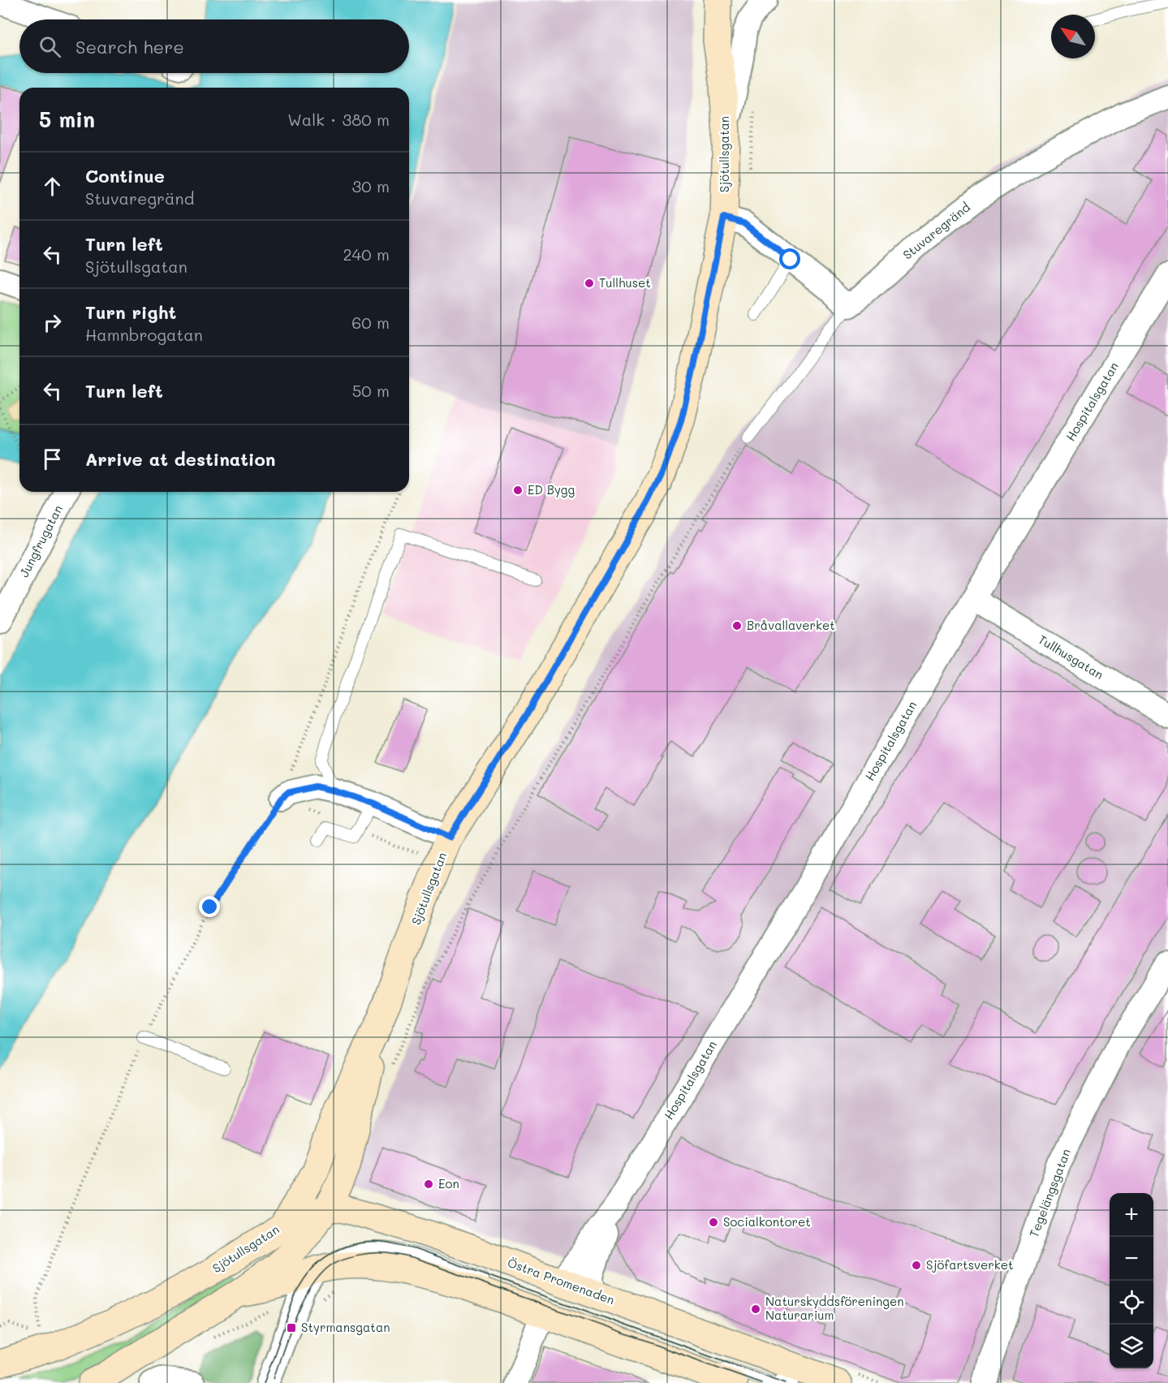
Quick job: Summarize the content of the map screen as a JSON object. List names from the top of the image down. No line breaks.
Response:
{"streets":{"main road":["Sjötullsgatan","Östra Promenaden"],"street":["Stuvaregränd","Hospitalsgatan","Jungfrugatan","Tullhusgatan","Tegelängsgatan"]},"crossings":[["Sjötullsgatan","Östra Promenaden"],["Hospitalsgatan","Tullhusgatan"],["Hospitalsgatan","Östra Promenaden"]],"places":{"other":["Tullhuset","ED Bygg","Bråvallaverket","Eon","Socialkontoret","Sjöfartsverket","Naturskyddsföreningen Naturarium"],"transit":["Styrmansgatan"]},"north":"top left","page":{"search":"Search here","heading":["5 min","Walk · 380 m"],"list":[["Continue","Stuvaregränd","30 m"],["Turn left","Sjötullsgatan","240 m"],["Turn right","Hamnbrogatan","60 m"],["Turn left","50 m"],"Arrive at destination"],"map_buttons":["+","−"]}}
